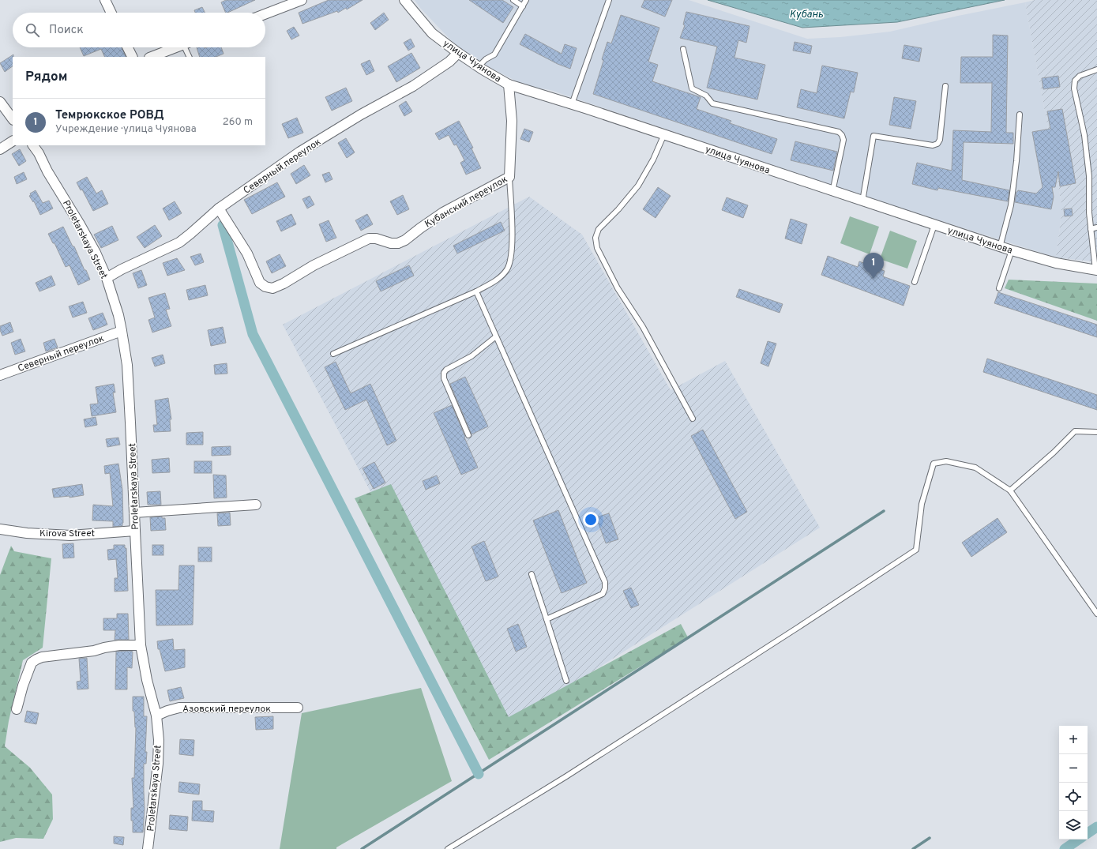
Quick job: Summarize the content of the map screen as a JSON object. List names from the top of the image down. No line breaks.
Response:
{"streets":{"street":["улица Чуянова","Северный переулок","Кубанский переулок","Proletarskaya Street","Kirova Street","Азовский переулок"]},"crossings":[["улица Чуянова","Северный переулок"],["улица Чуянова","Кубанский переулок"],["Северный переулок","Кубанский переулок"],["Северный переулок","Proletarskaya Street"],["Proletarskaya Street","Kirova Street"],["Proletarskaya Street","Азовский переулок"]],"water":["Кубань"],"page":{"search":"Поиск","heading":"Рядом","list":[{"mark":"1","name":"Темрюкское РОВД","note":"Учреждение · улица Чуянова","value":"260 m"}],"pins":"1","map_buttons":["+","−"]}}
